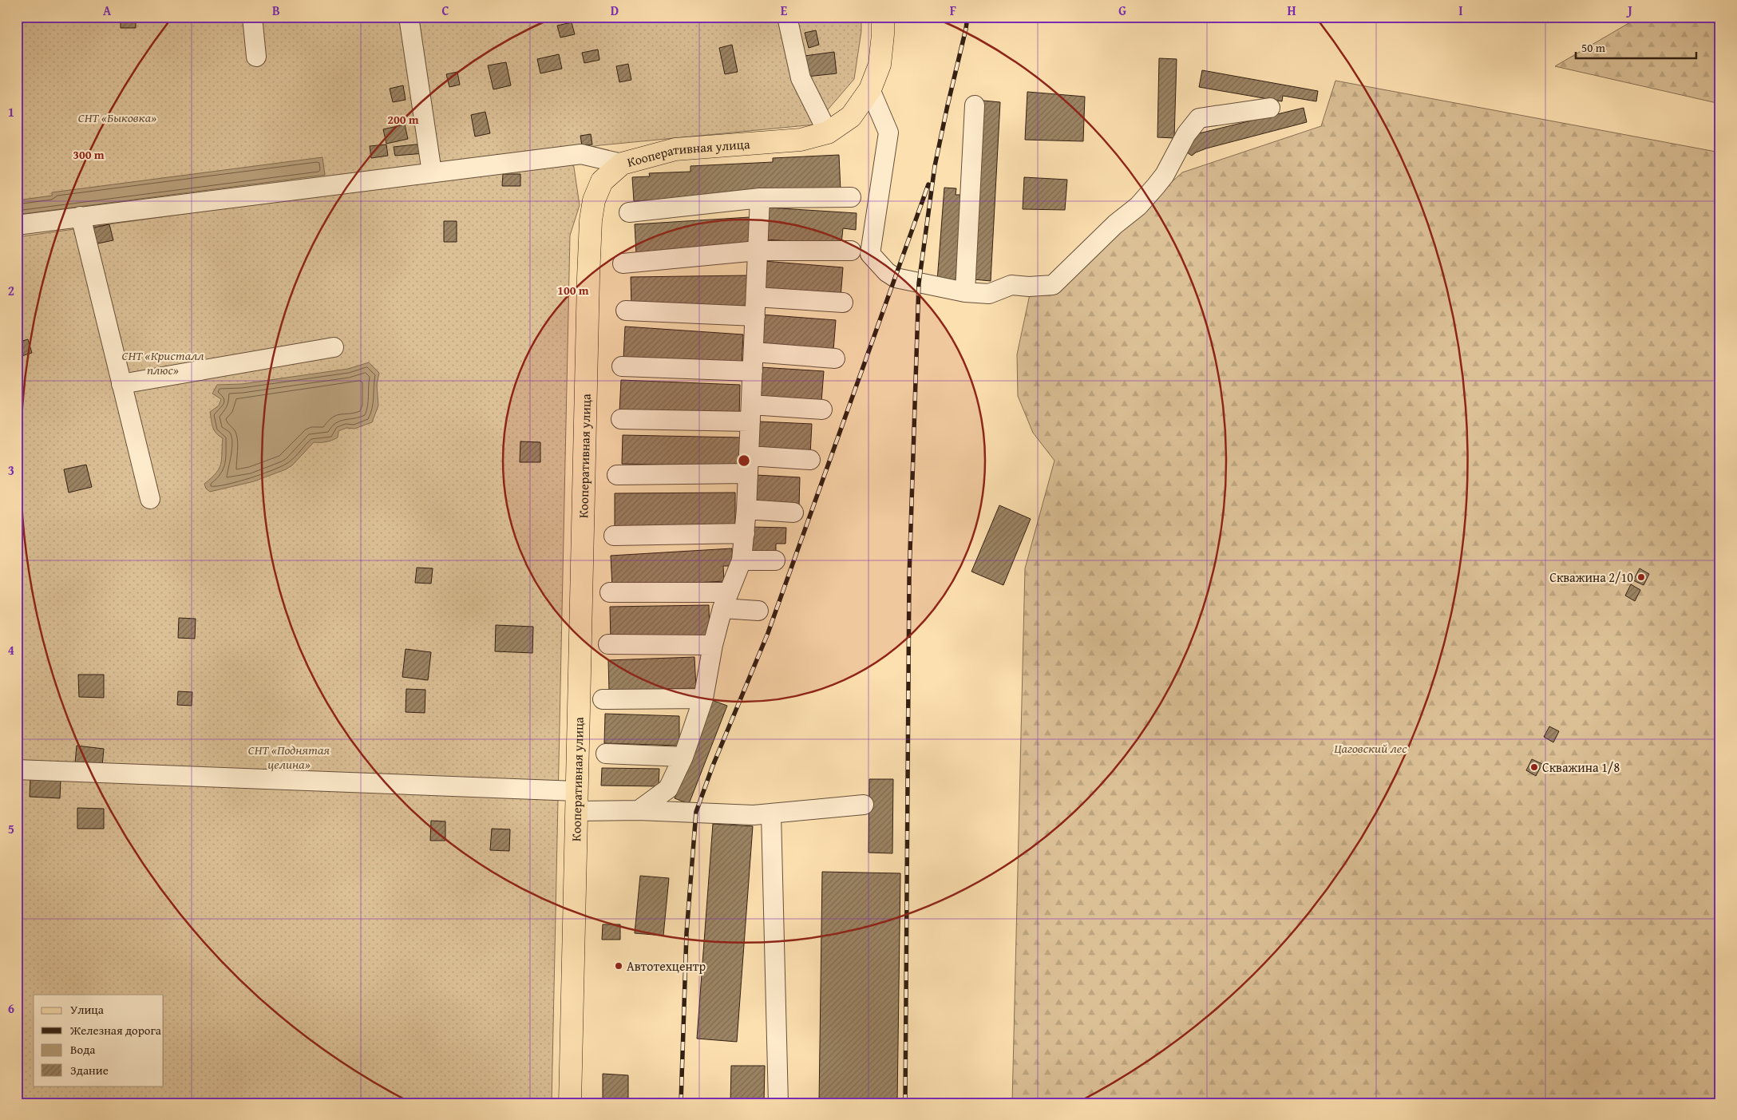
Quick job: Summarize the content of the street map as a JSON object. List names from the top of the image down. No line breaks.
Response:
{"streets":{"main road":["Кооперативная улица"]},"parks":["СНТ «Быковка»","СНТ «Кристалл плюс»","Цаговский лес","СНТ «Поднятая целина»"],"places":["Скважина 2/10","Скважина 1/8","Автотехцентр"],"legend":["Улица","Железная дорога","Вода","Здание"],"scale_bar":"50 m","grid":{"columns":["A","B","C","D","E","F","G","H","I","J"],"rows":["1","2","3","4","5","6"]},"rings":["200 m","300 m","100 m"]}
